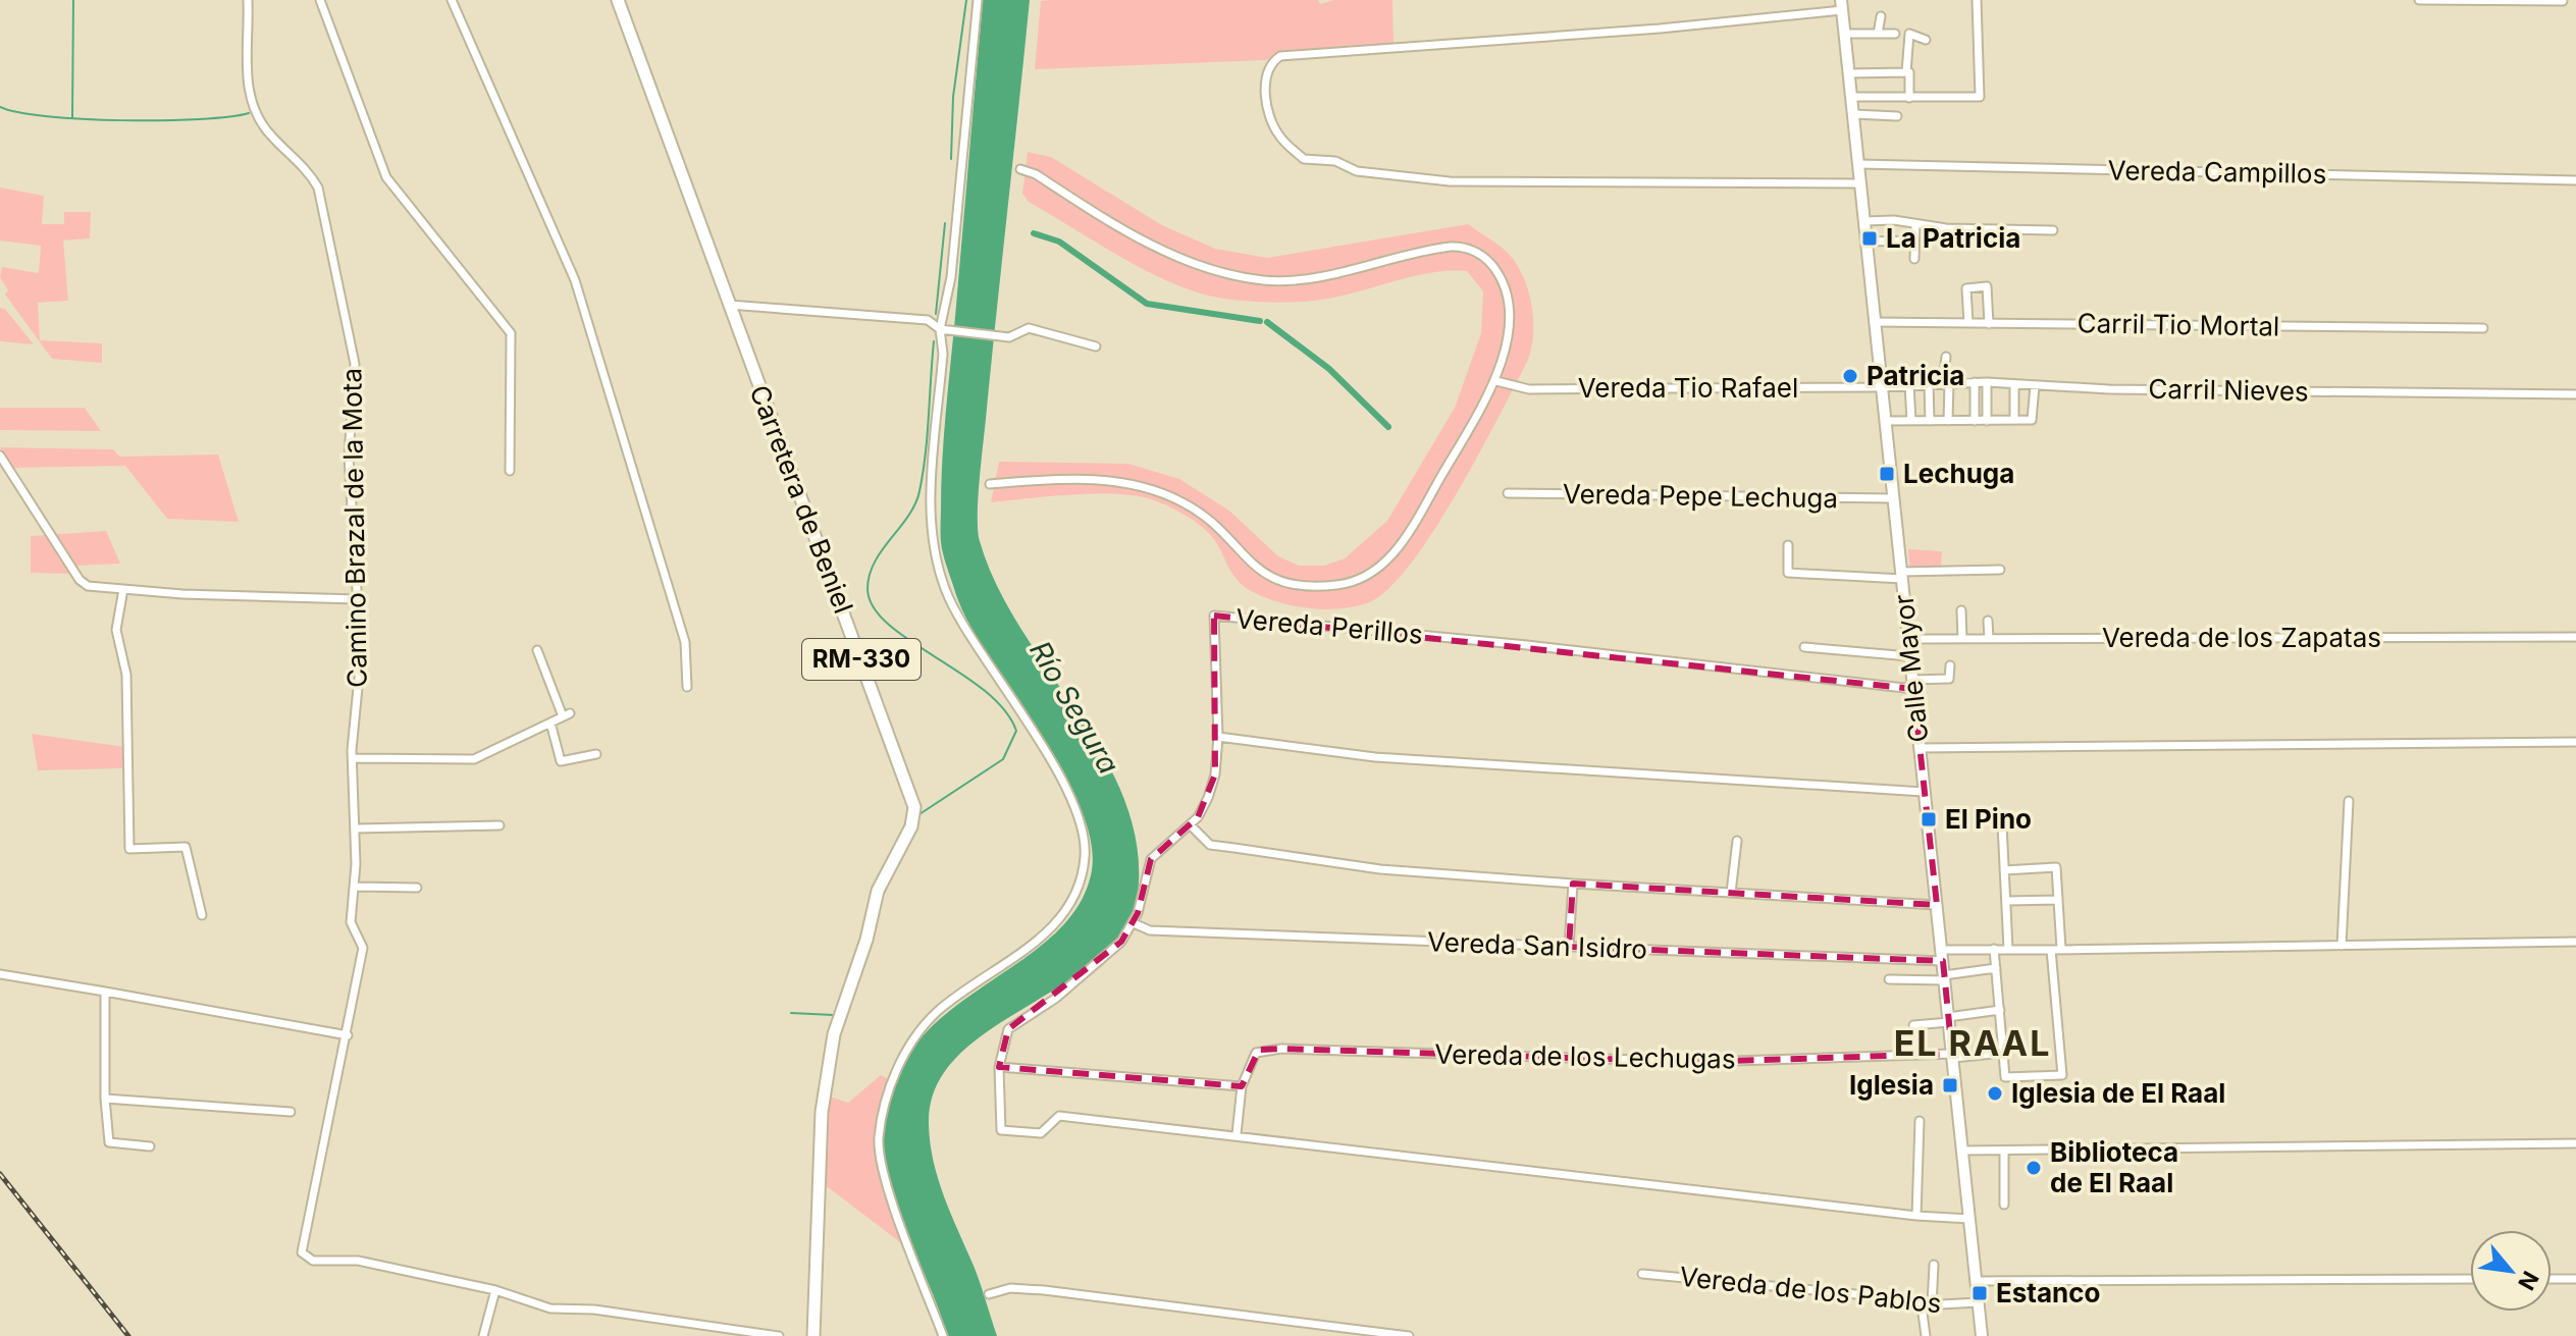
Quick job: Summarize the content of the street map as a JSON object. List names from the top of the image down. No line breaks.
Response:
{"streets":{"main road":["Carretera de Beniel","RM-330","Calle Mayor"],"street":["Vereda Campillos","Carril Tio Mortal","Vereda Tio Rafael","Carril Nieves","Vereda Pepe Lechuga","Camino Brazal de la Mota","Vereda Perillos","Vereda de los Zapatas","Vereda San Isidro","Vereda de los Lechugas","Vereda de los Pablos"]},"crossings":[["Vereda Campillos","Calle Mayor"],["Carril Tio Mortal","Calle Mayor"],["Vereda Tio Rafael","Carril Nieves"],["Vereda Tio Rafael","Calle Mayor"],["Carril Nieves","Calle Mayor"],["Vereda Pepe Lechuga","Calle Mayor"],["Vereda Perillos","Calle Mayor"],["Vereda Perillos","Vereda San Isidro"],["Vereda de los Zapatas","Calle Mayor"],["Calle Mayor","Vereda San Isidro"],["Calle Mayor","Vereda de los Lechugas"],["Calle Mayor","Vereda de los Pablos"]],"districts":["EL RAAL"],"water":["Río Segura"],"places":{"transit":["La Patricia","Lechuga","El Pino","Iglesia","Estanco"],"other":["Patricia","Iglesia de El Raal","Biblioteca de El Raal"]},"north":"bottom right"}
